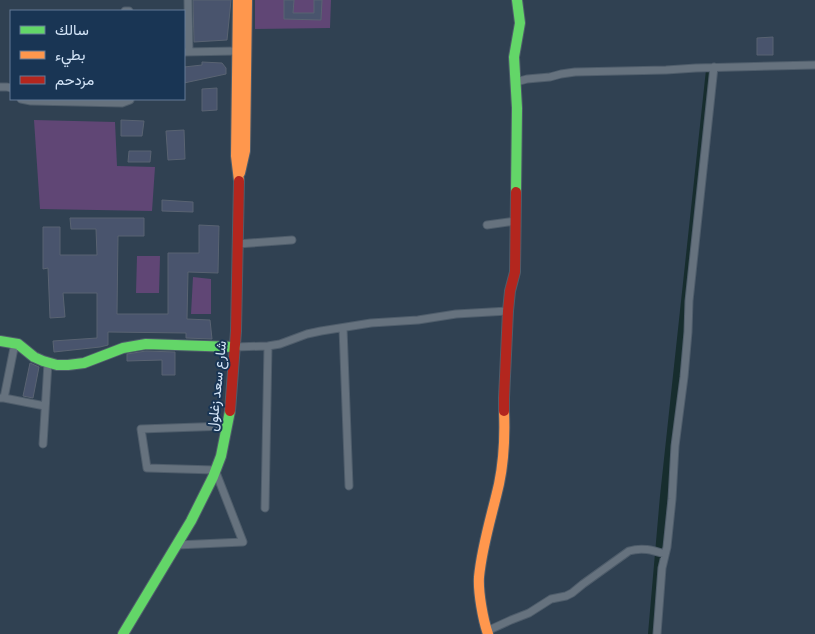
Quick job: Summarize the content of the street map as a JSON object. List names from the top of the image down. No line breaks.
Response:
{"streets":{"street":["شارع سعد زغلول"]},"legend":["سالك","بطيء","مزدحم"]}
